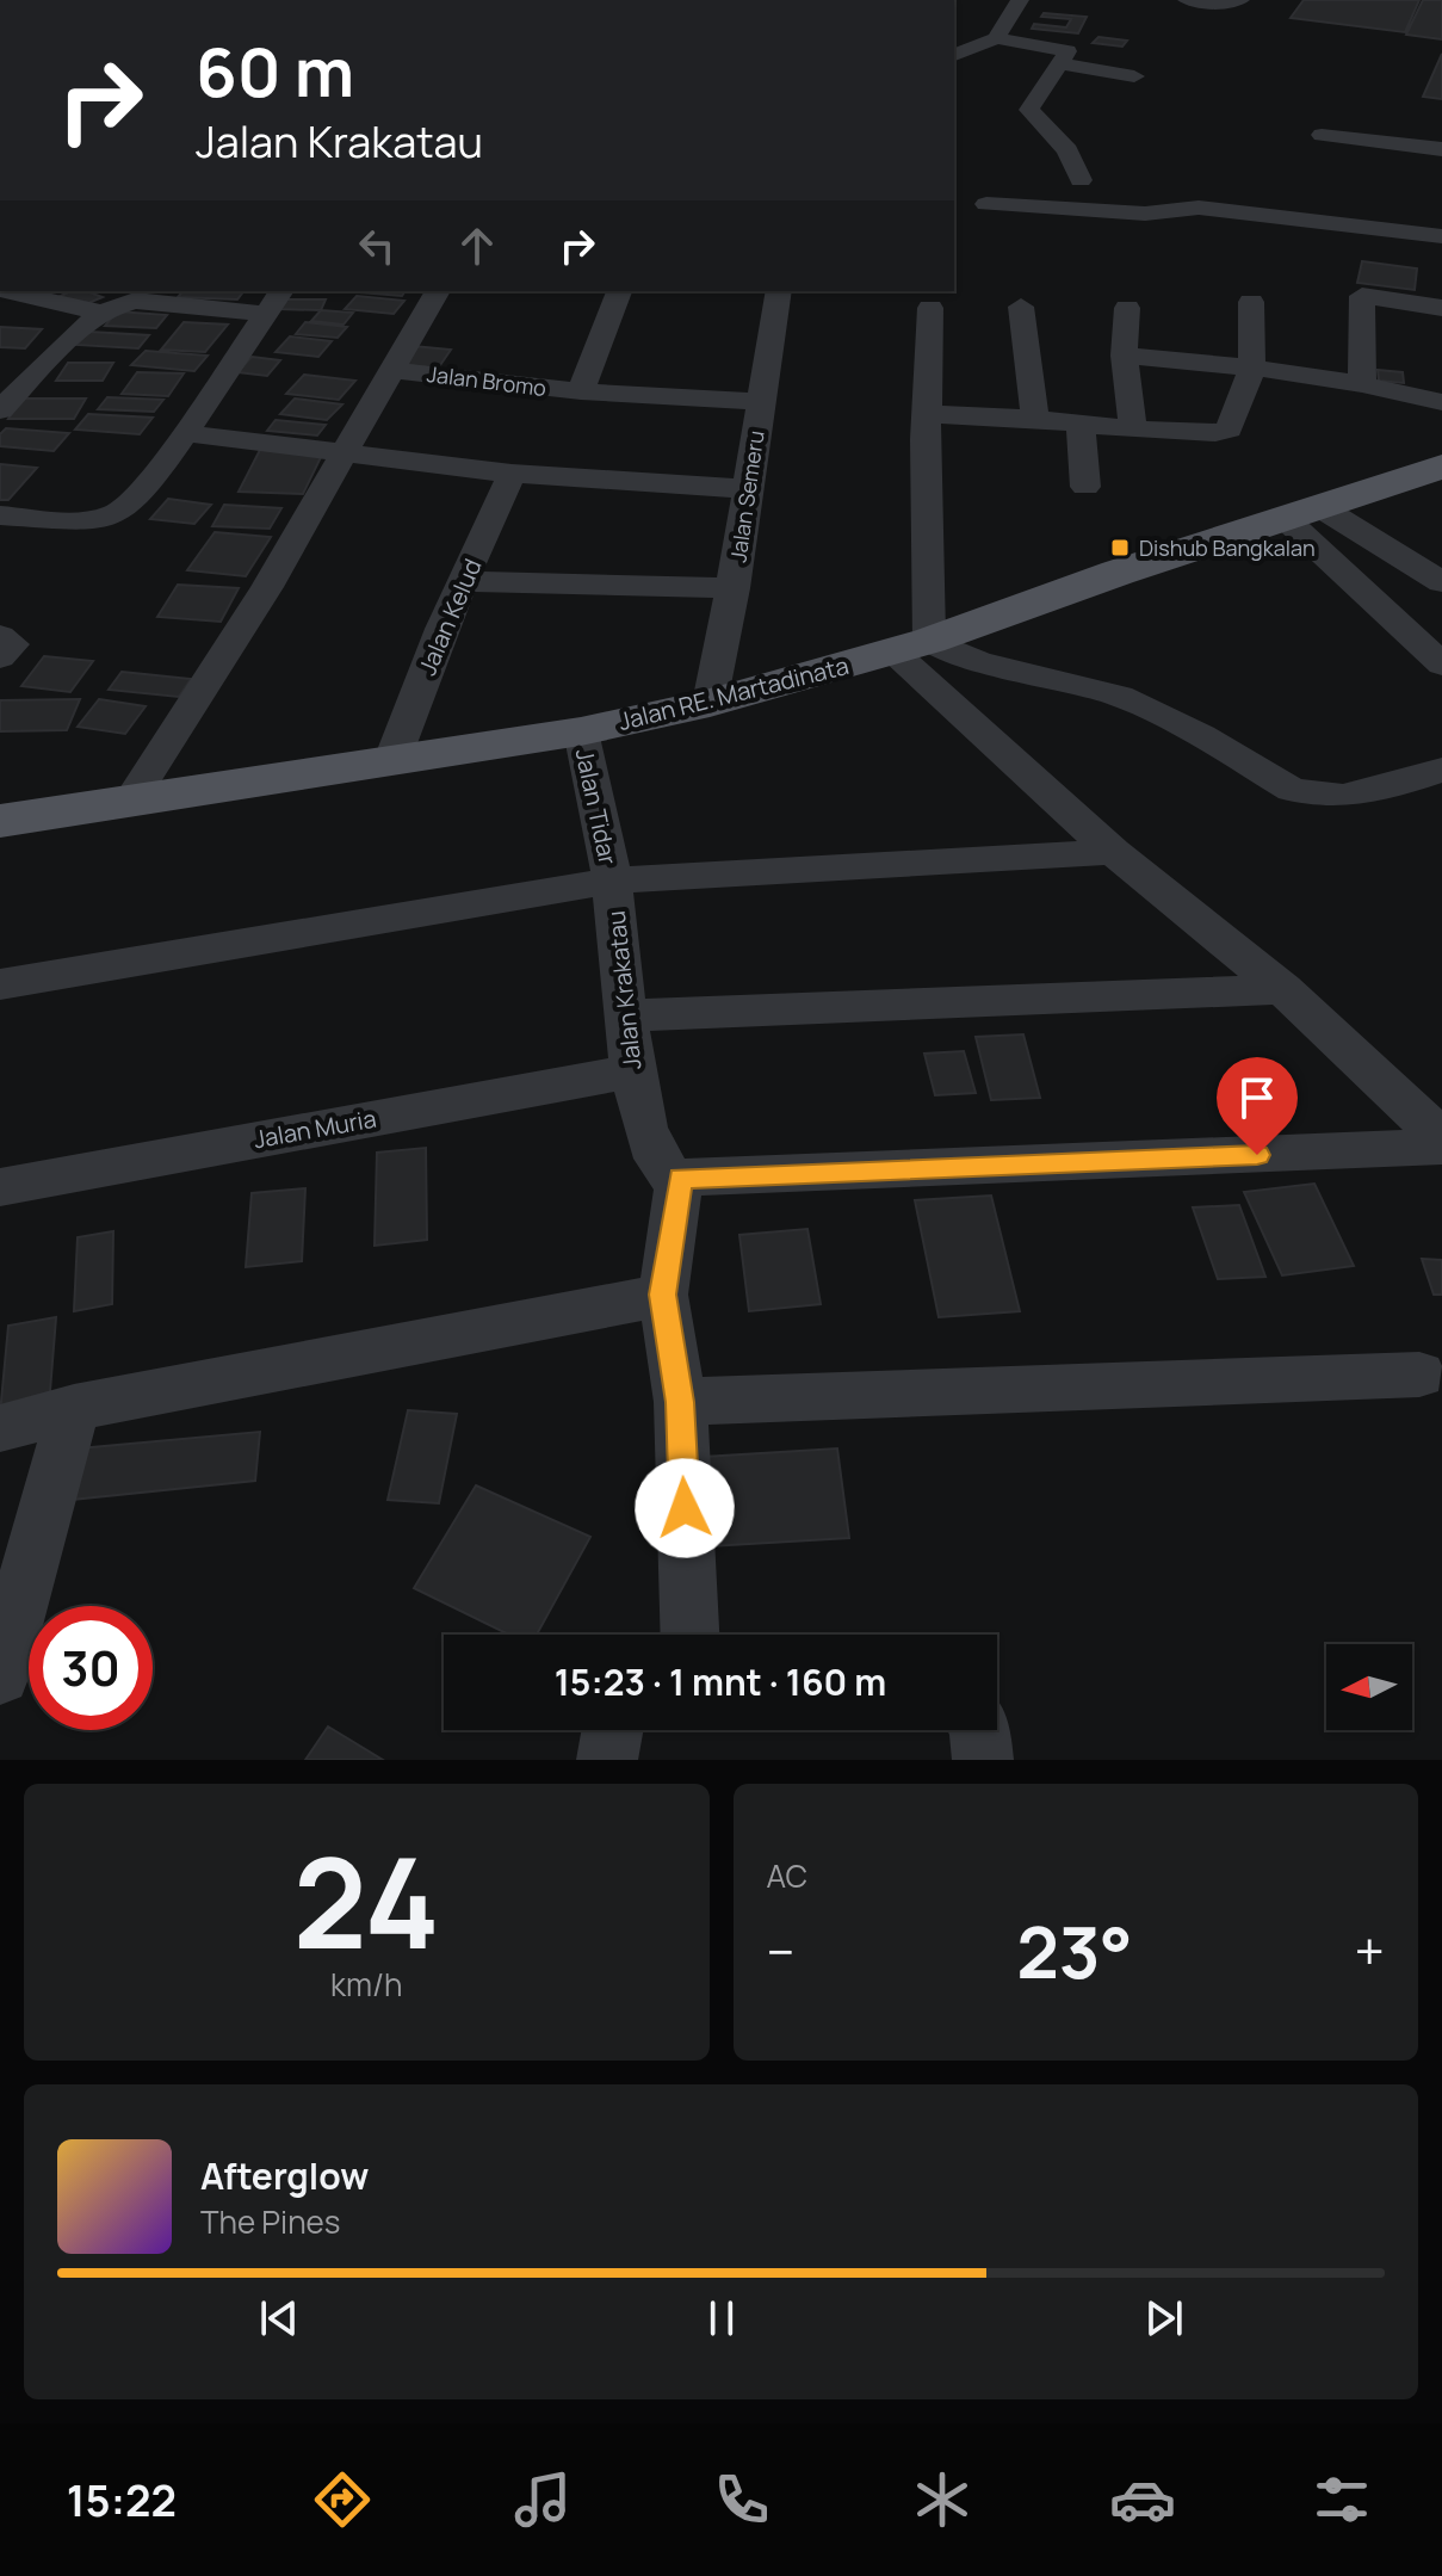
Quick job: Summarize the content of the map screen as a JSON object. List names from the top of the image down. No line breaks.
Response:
{"streets":{"main road":["Jalan RE. Martadinata"],"street":["Jalan Bromo","Jalan Semeru","Jalan Kelud","Jalan Tidar","Jalan Krakatau","Jalan Muria"]},"crossings":[["Jalan Bromo","Jalan Semeru"],["Jalan Semeru","Jalan RE. Martadinata"],["Jalan Kelud","Jalan RE. Martadinata"],["Jalan RE. Martadinata","Jalan Tidar"],["Jalan Tidar","Jalan Krakatau"],["Jalan Krakatau","Jalan Muria"]],"places":{"transit":["Dishub Bangkalan"]},"north":"left","page":{"turn":["60 m","Jalan Krakatau"],"limit":"30","trip":"15:23 · 1 mnt · 160 m","tile":[["24","km/h"],"AC"],"heat":["−","23°","+"],"song":["Afterglow","The Pines"],"tabs":"15:22"}}
